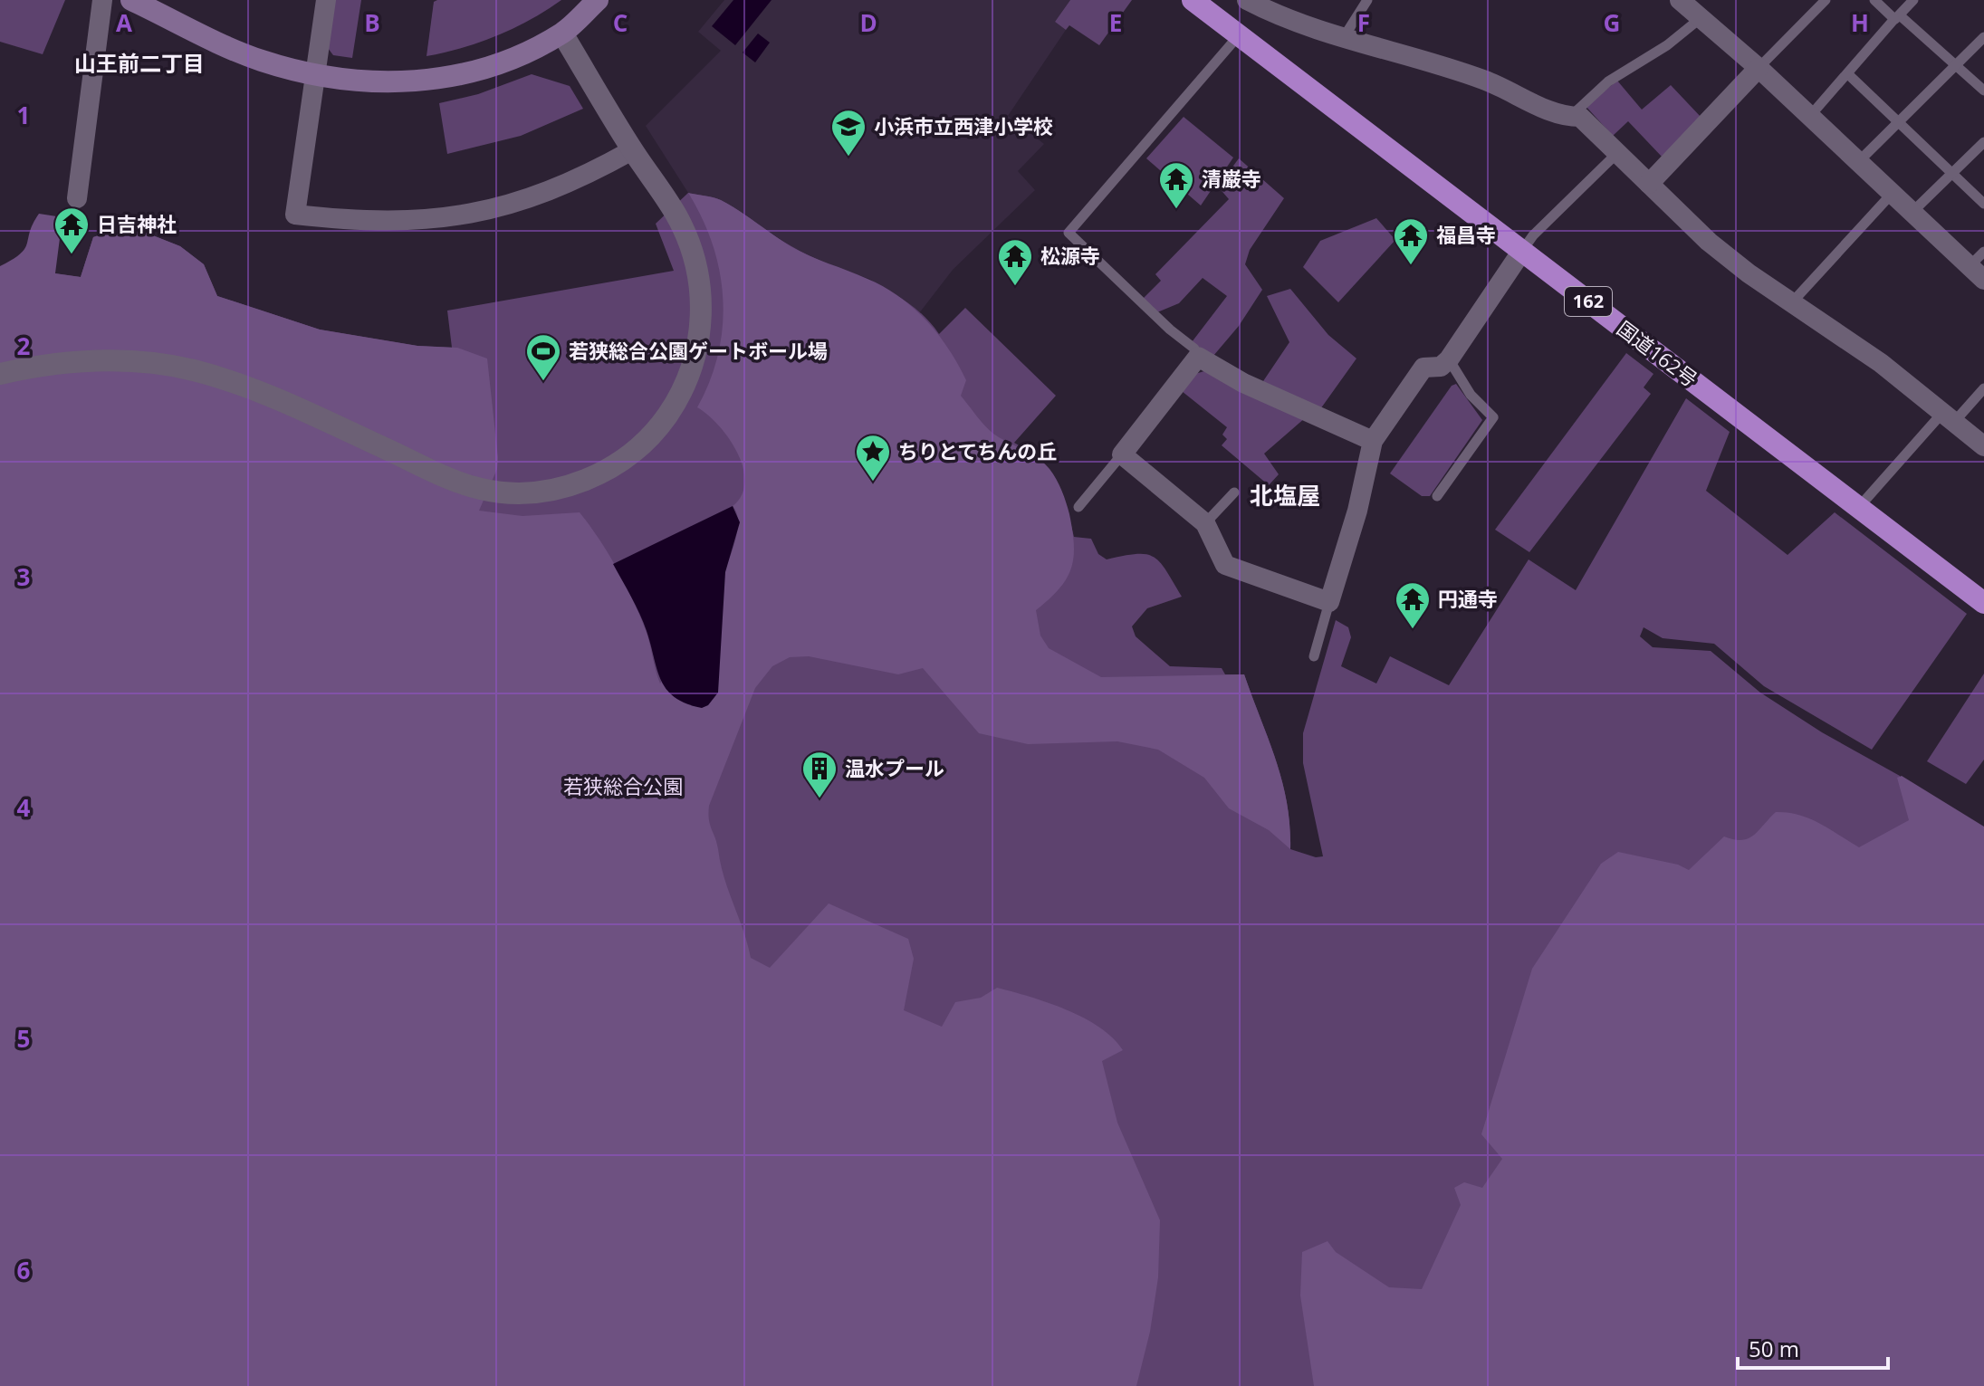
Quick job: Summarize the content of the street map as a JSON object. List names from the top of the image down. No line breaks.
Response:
{"streets":{"highway":["162","国道162号"]},"districts":["山王前二丁目","北塩屋"],"parks":["若狭総合公園"],"places":{"school or university":["小浜市立西津小学校"],"temple":["清巌寺","日吉神社","福昌寺","松源寺","円通寺"],"sports":["若狭総合公園ゲートボール場"],"place":["ちりとてちんの丘"],"building":["温水プール"]},"scale_bar":"50 m","grid":{"columns":["A","B","C","D","E","F","G","H"],"rows":["1","2","3","4","5","6"]}}
